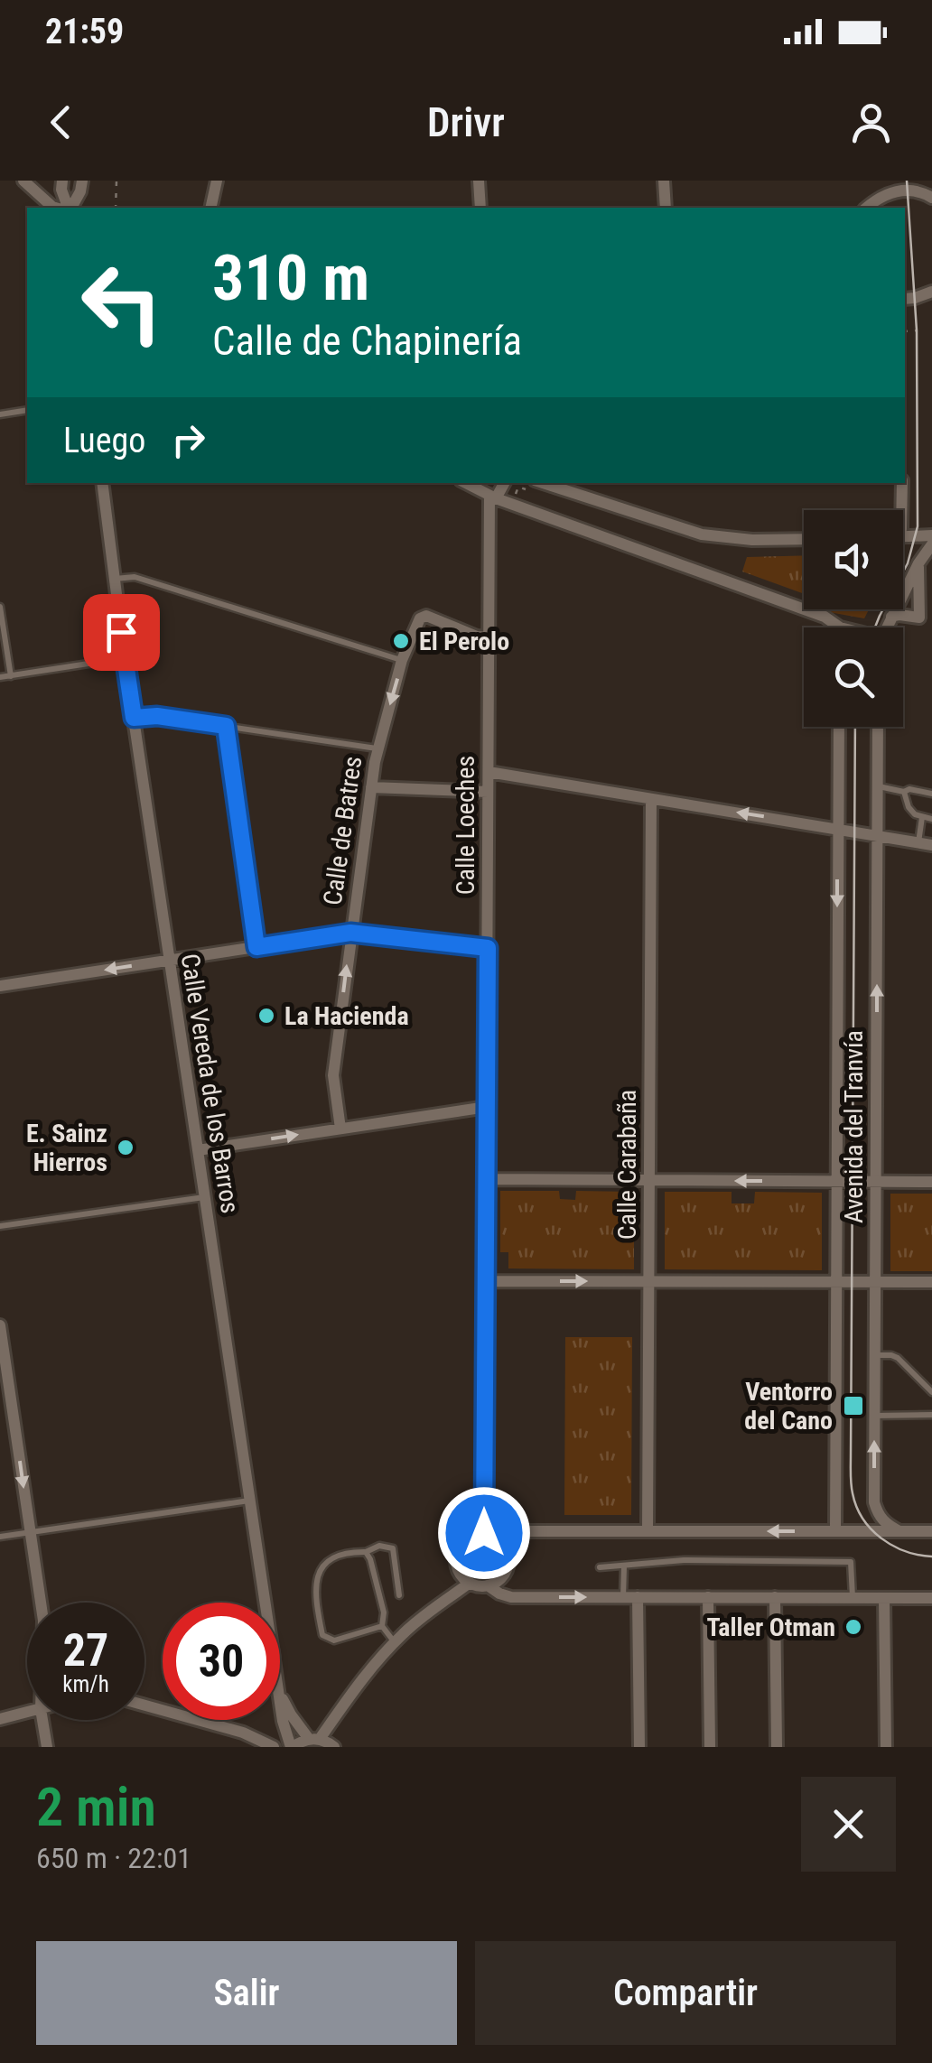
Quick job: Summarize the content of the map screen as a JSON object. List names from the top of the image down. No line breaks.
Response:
{"streets":{"street":["Calle Loeches","Calle de Batres","Calle Vereda de los Barros","Avenida del Tranvía","Calle Carabaña"]},"crossings":[["Calle Loeches","Calle de Batres"]],"places":{"other":["El Perolo","La Hacienda","E. Sainz Hierros","Taller Otman"],"transit":["Ventorro del Cano"]},"page":{"status":"21:59","header":"Drivr","turn":["310 m","Calle de Chapinería"],"then":"Luego","speed":"27 km/h","limit":"30","heading":["2 min","650 m · 22:01"],"buttons":["Salir","Compartir"]}}
